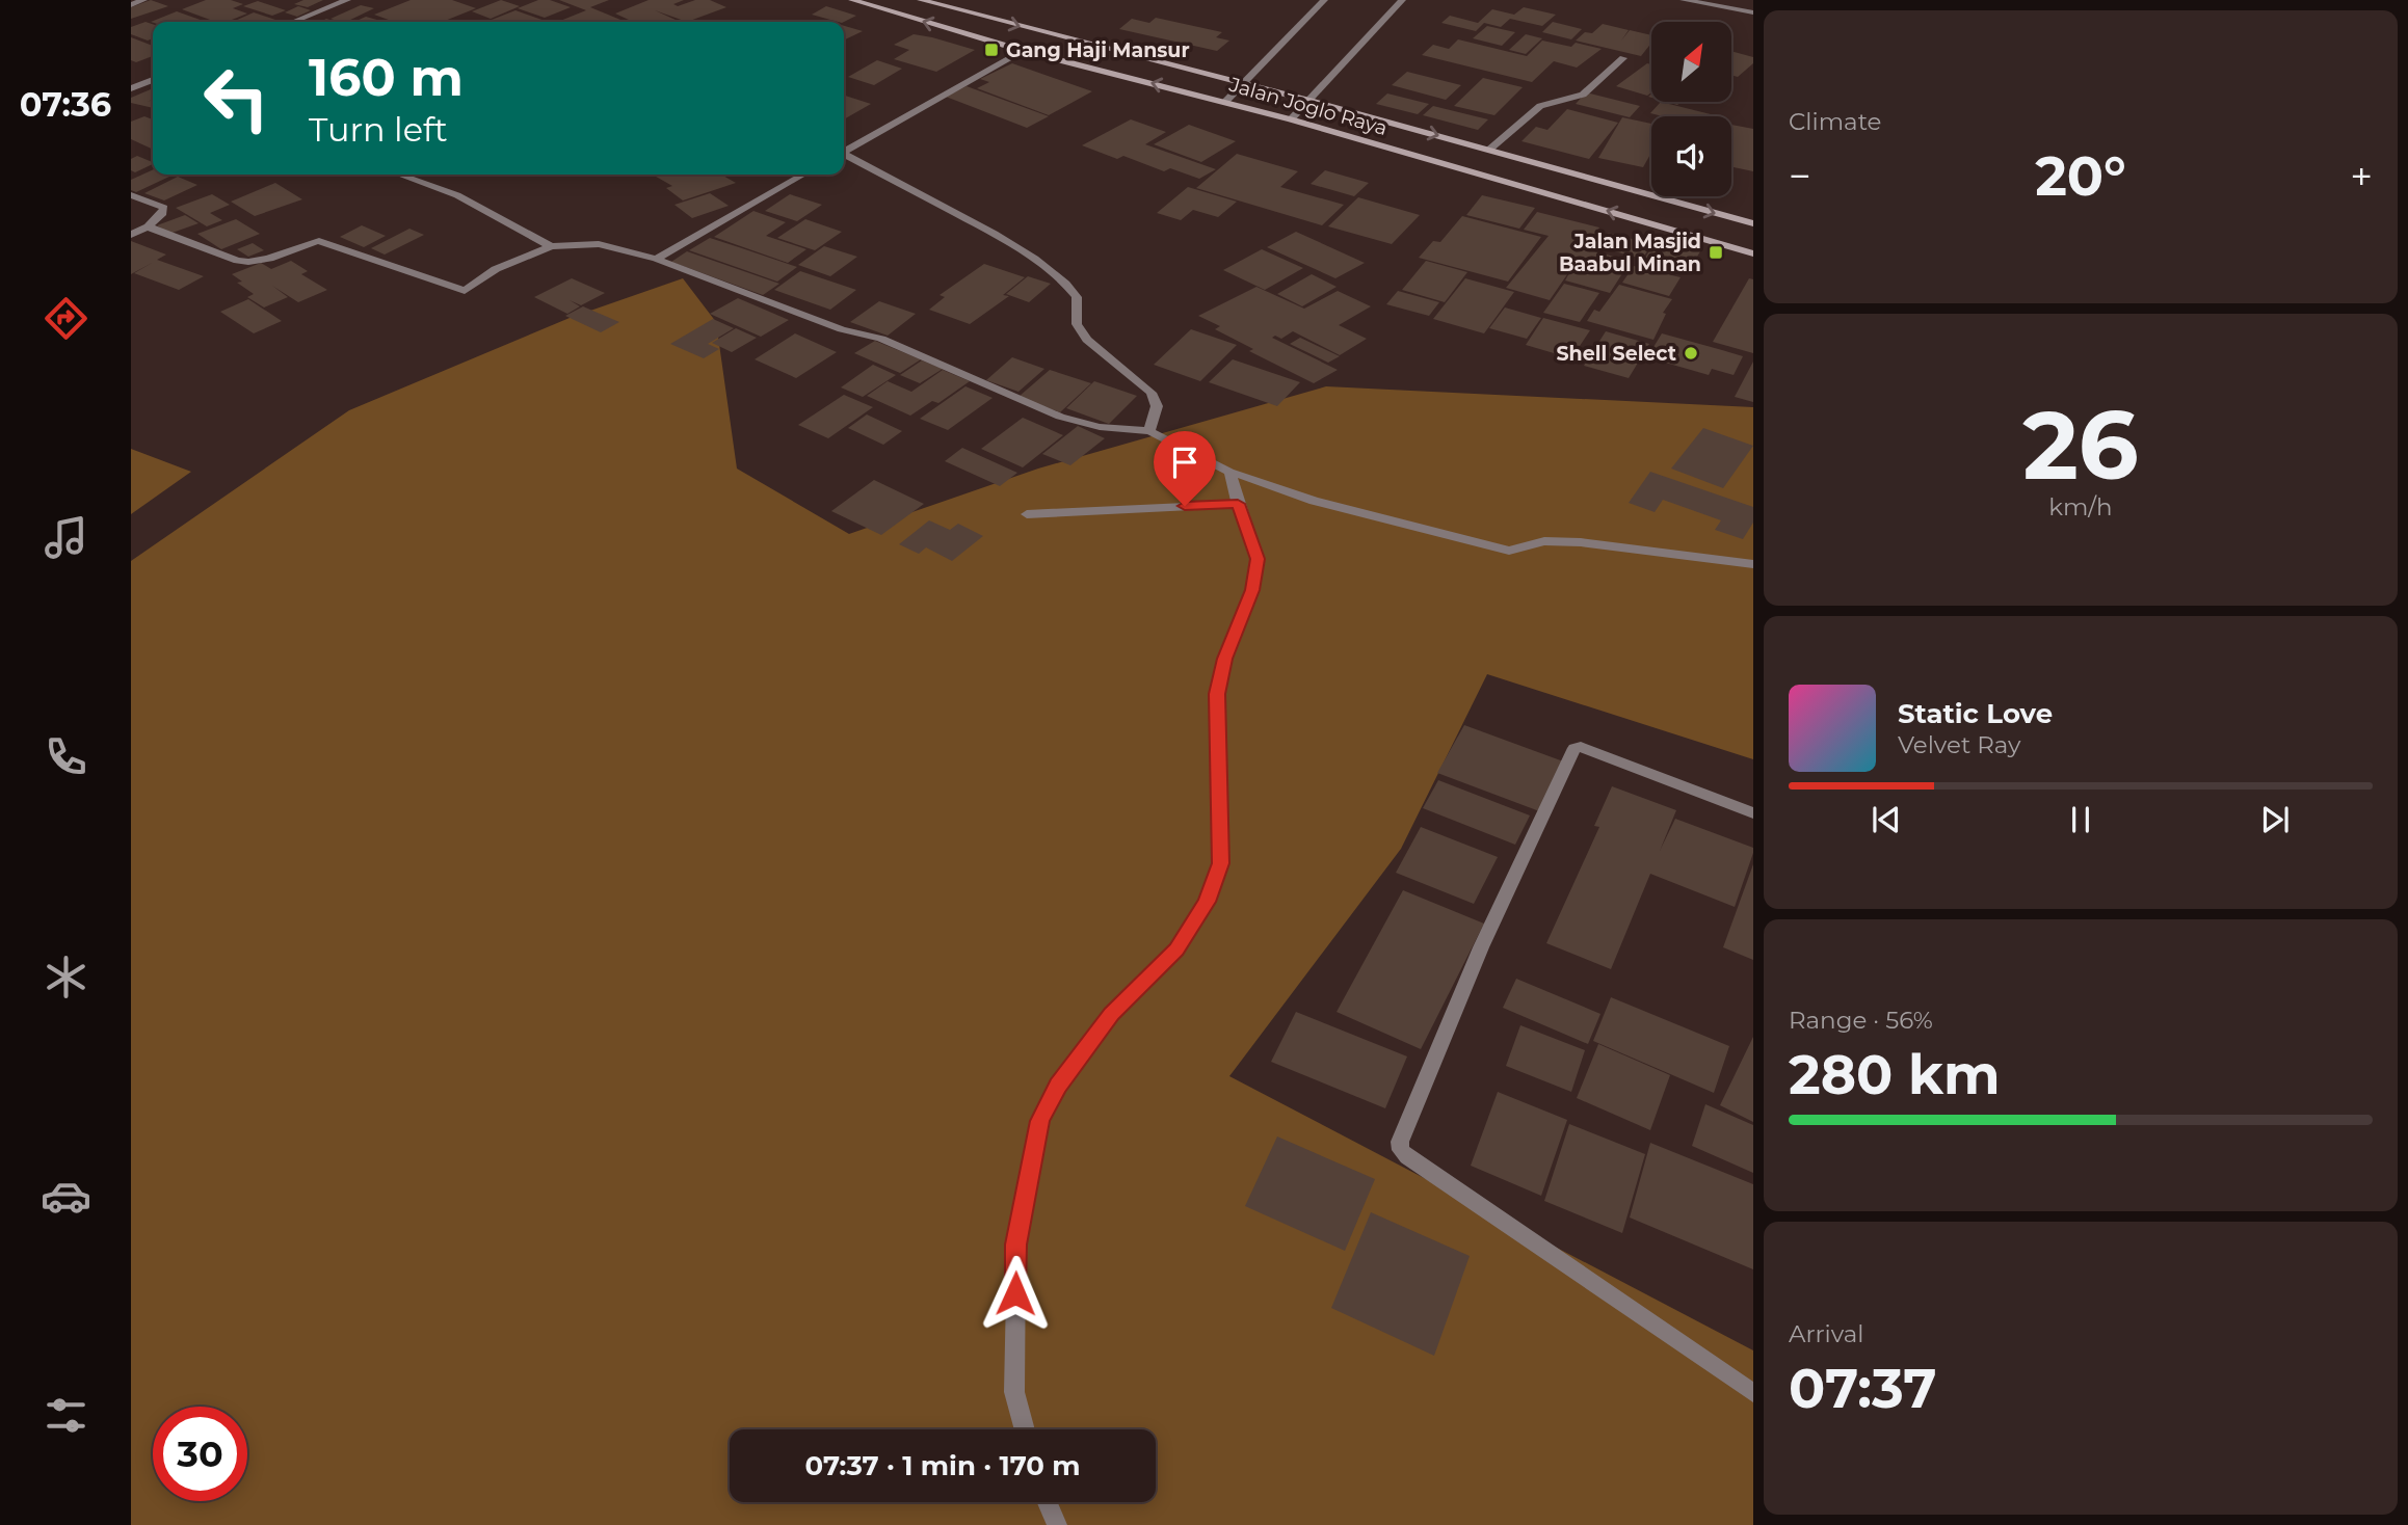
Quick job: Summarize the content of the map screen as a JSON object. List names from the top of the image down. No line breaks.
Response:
{"streets":{"main road":["Jalan Joglo Raya"]},"places":{"transit":["Gang Haji Mansur","Jalan Masjid Baabul Minan"],"other":["Shell Select"]},"north":"top right","page":{"tabs":"07:36","tile":["Climate",["26","km/h"],["Range · 56%","280 km"],["Arrival","07:37"]],"turn":["160 m","Turn left"],"heat":["−","20°","+"],"song":["Static Love","Velvet Ray"],"limit":"30","trip":"07:37 · 1 min · 170 m"}}
